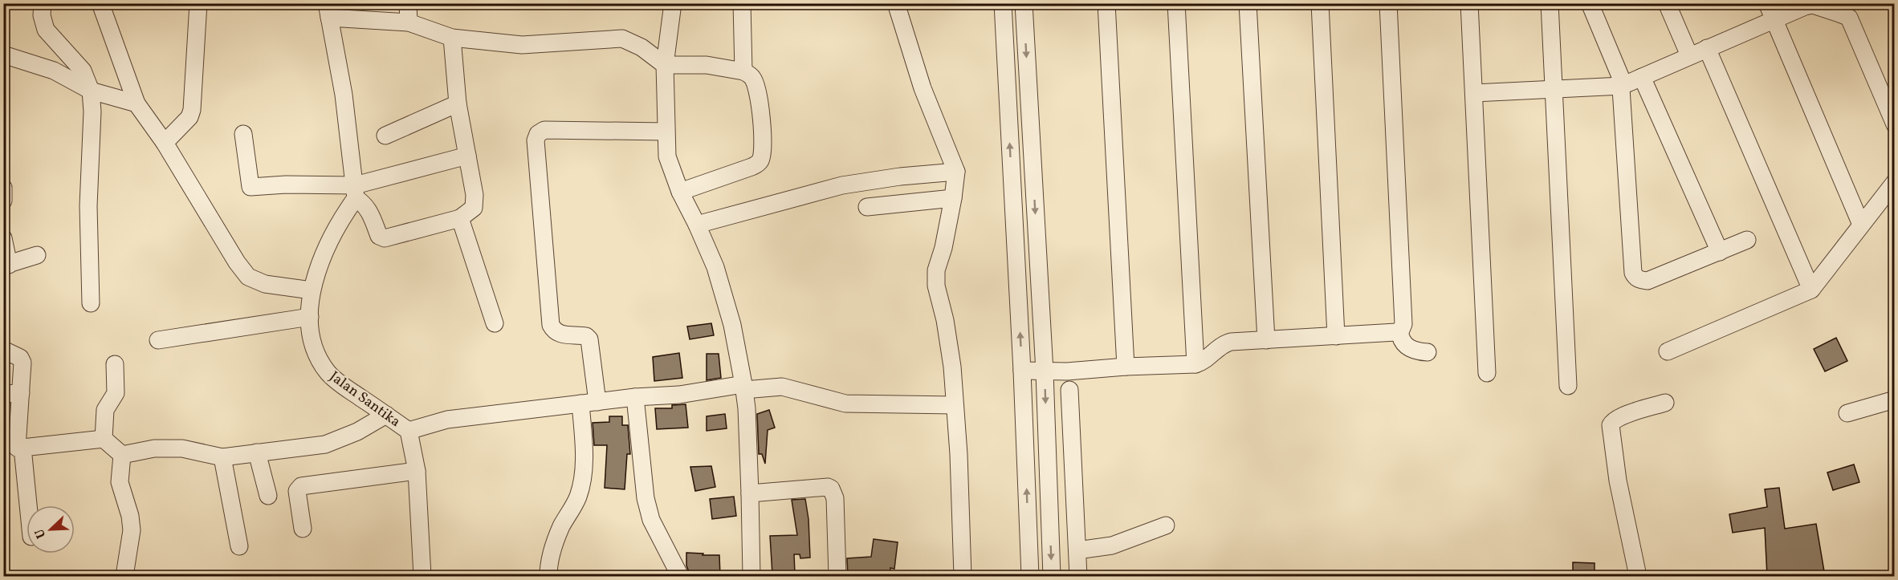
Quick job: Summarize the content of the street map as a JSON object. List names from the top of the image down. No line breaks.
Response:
{"streets":{"street":["Jalan Santika"]},"north":"bottom left"}
